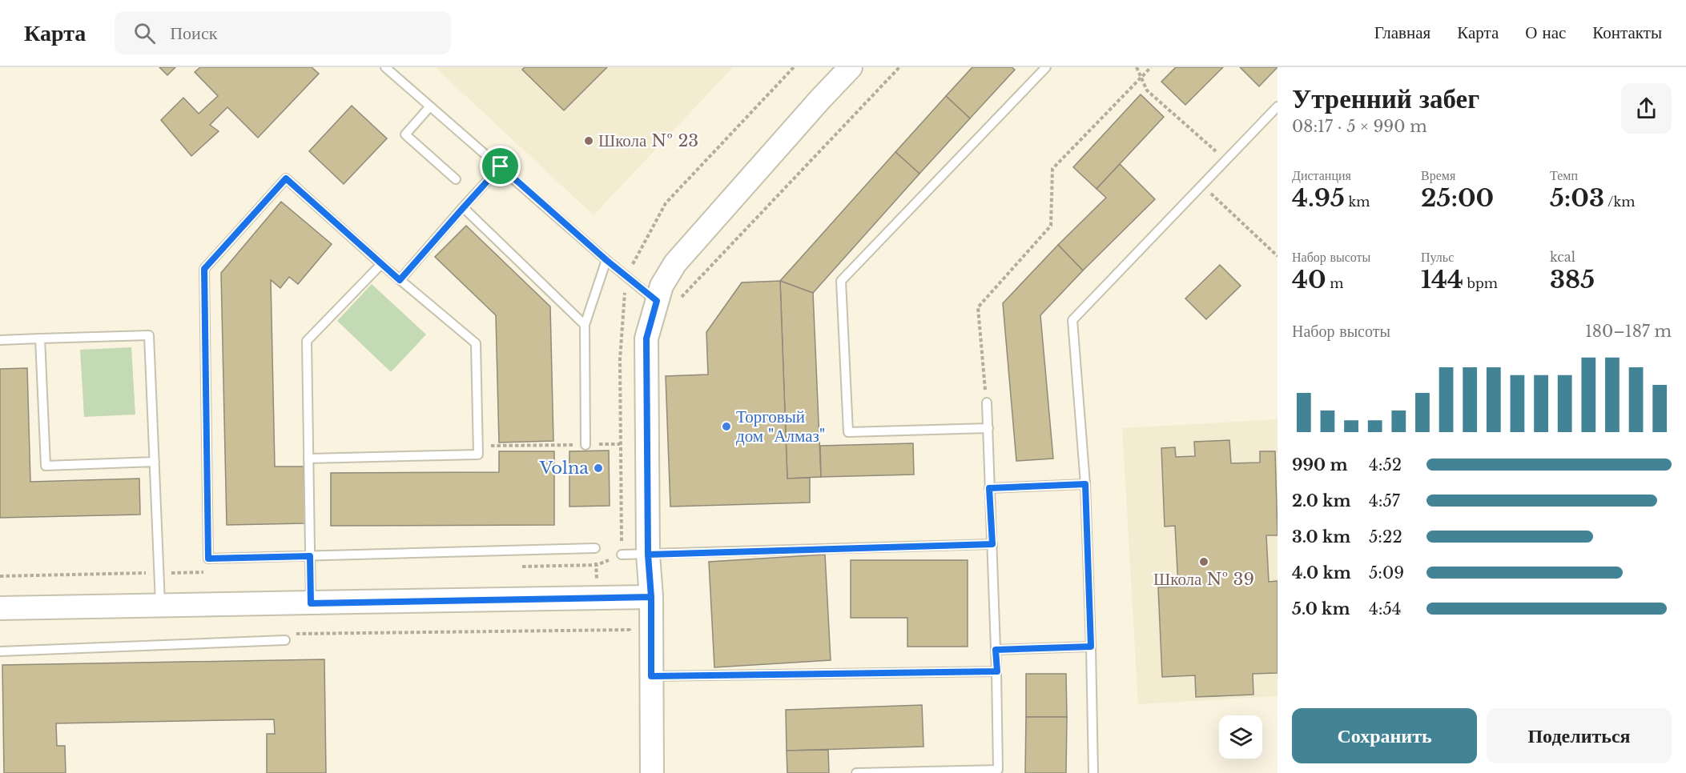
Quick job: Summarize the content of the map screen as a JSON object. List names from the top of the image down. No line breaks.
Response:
{"places":["Школа № 23","Торговый дом \"Алмаз\"","Volna","Школа № 39"],"page":{"header":"Карта","search":"Поиск","nav":["Главная","Карта","О нас","Контакты"],"heading":["Утренний забег","08:17 · 5 × 990 m"],"stats":[["Дистанция","4.95 km"],["Время","25:00"],["Темп","5:03 /km"],["Набор высоты","40 m"],["Пульс","144 bpm"],["kcal","385"]],"chart":["Набор высоты","180–187 m"],"list":[{"name":"990 m","note":"4:52"},{"name":"2.0 km","note":"4:57"},{"name":"3.0 km","note":"5:22"},{"name":"4.0 km","note":"5:09"},{"name":"5.0 km","note":"4:54"}],"buttons":["Сохранить","Поделиться"]}}
